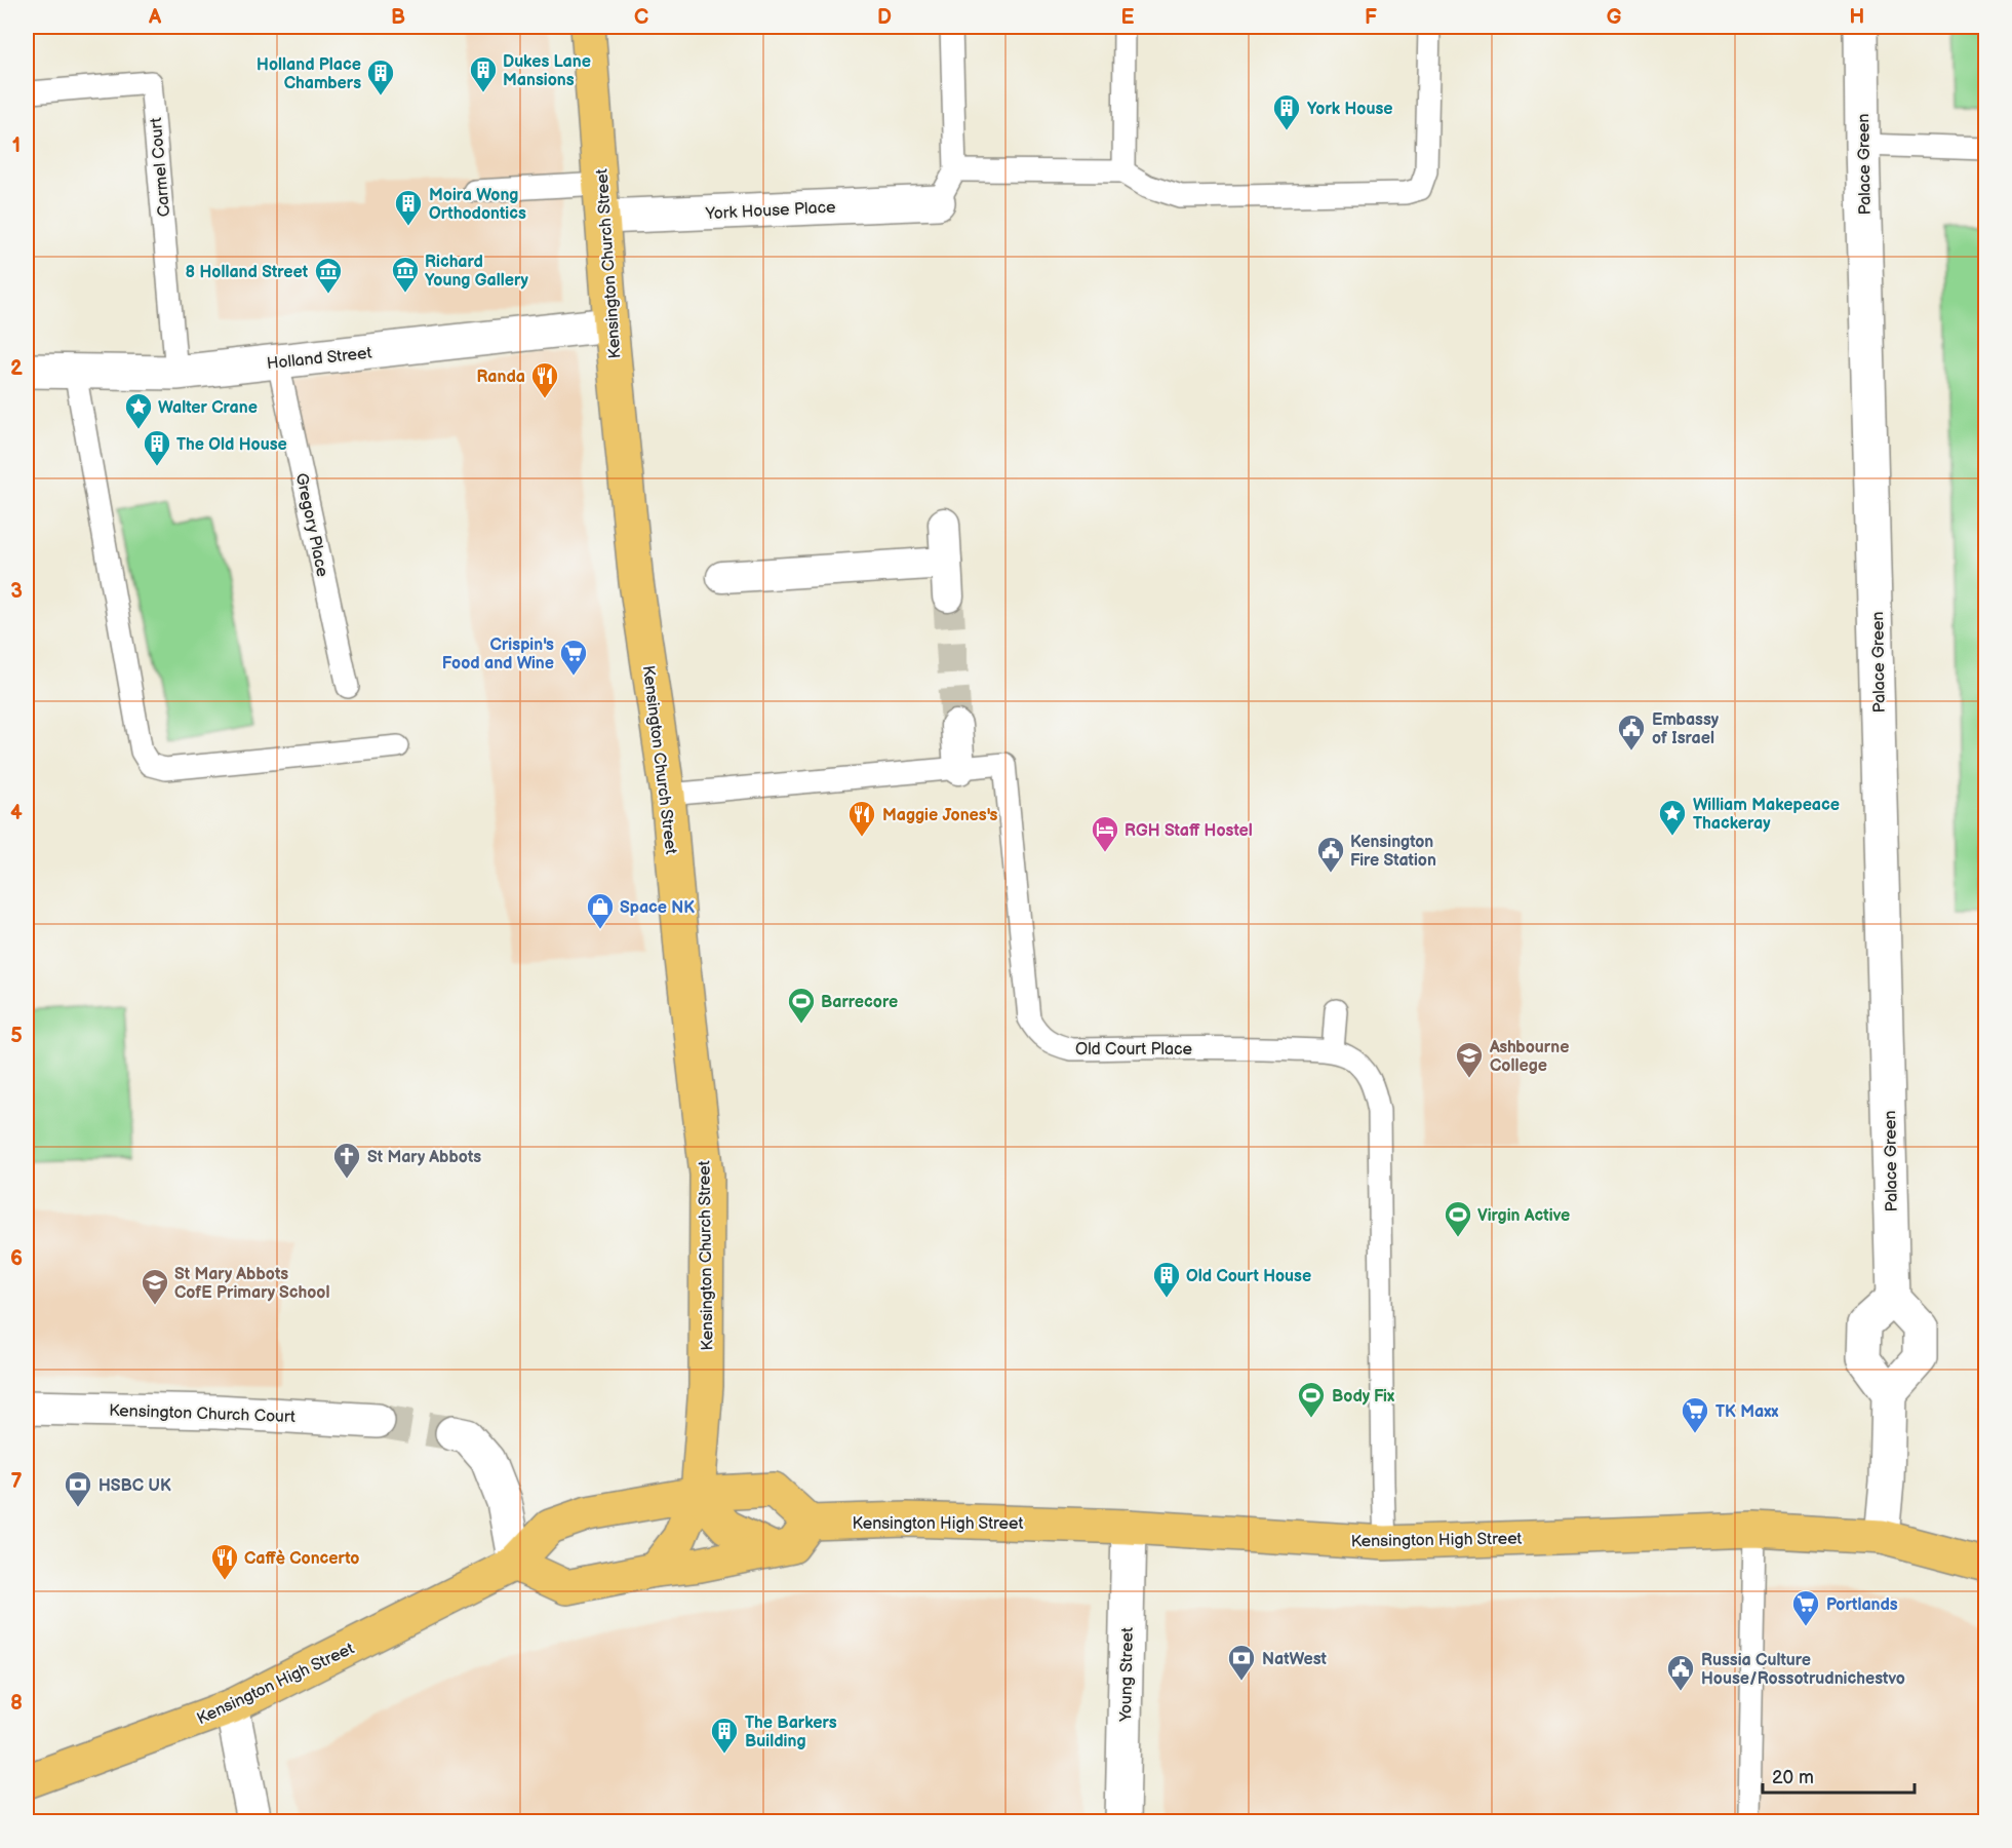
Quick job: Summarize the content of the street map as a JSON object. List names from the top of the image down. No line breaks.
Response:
{"streets":{"main road":["Kensington Church Street","Kensington High Street"],"street":["Palace Green","York House Place","Holland Street","Kensington Church Court","Young Street"],"lane":["Carmel Court","Gregory Place","Old Court Place"]},"crossings":[["Carmel Court","Holland Street"],["York House Place","Kensington Church Street"],["Kensington Church Street","Holland Street"],["Kensington Church Street","Old Court Place"],["Kensington Church Street","Kensington High Street"],["Holland Street","Gregory Place"],["Old Court Place","Kensington High Street"],["Kensington High Street","Young Street"]],"places":{"building":["Dukes Lane Mansions","Holland Place Chambers","York House","Moira Wong Orthodontics","The Old House","Old Court House","The Barkers Building"],"museum":["Richard Young Gallery","8 Holland Street"],"restaurant":["Randa","Maggie Jones's","Caffè Concerto"],"place":["Walter Crane","William Makepeace Thackeray"],"supermarket":["Crispin's Food and Wine","TK Maxx","Portlands"],"public building":["Embassy of Israel","Kensington Fire Station","Russia Culture House/Rossotrudnichestvo"],"hotel":["RGH Staff Hostel"],"shop":["Space NK"],"sports":["Barrecore","Virgin Active","Body Fix"],"school or university":["Ashbourne College","St Mary Abbots CofE Primary School"],"church":["St Mary Abbots"],"bank":["HSBC UK","NatWest"]},"scale_bar":"20 m","grid":{"columns":["A","B","C","D","E","F","G","H"],"rows":["1","2","3","4","5","6","7","8"]}}
